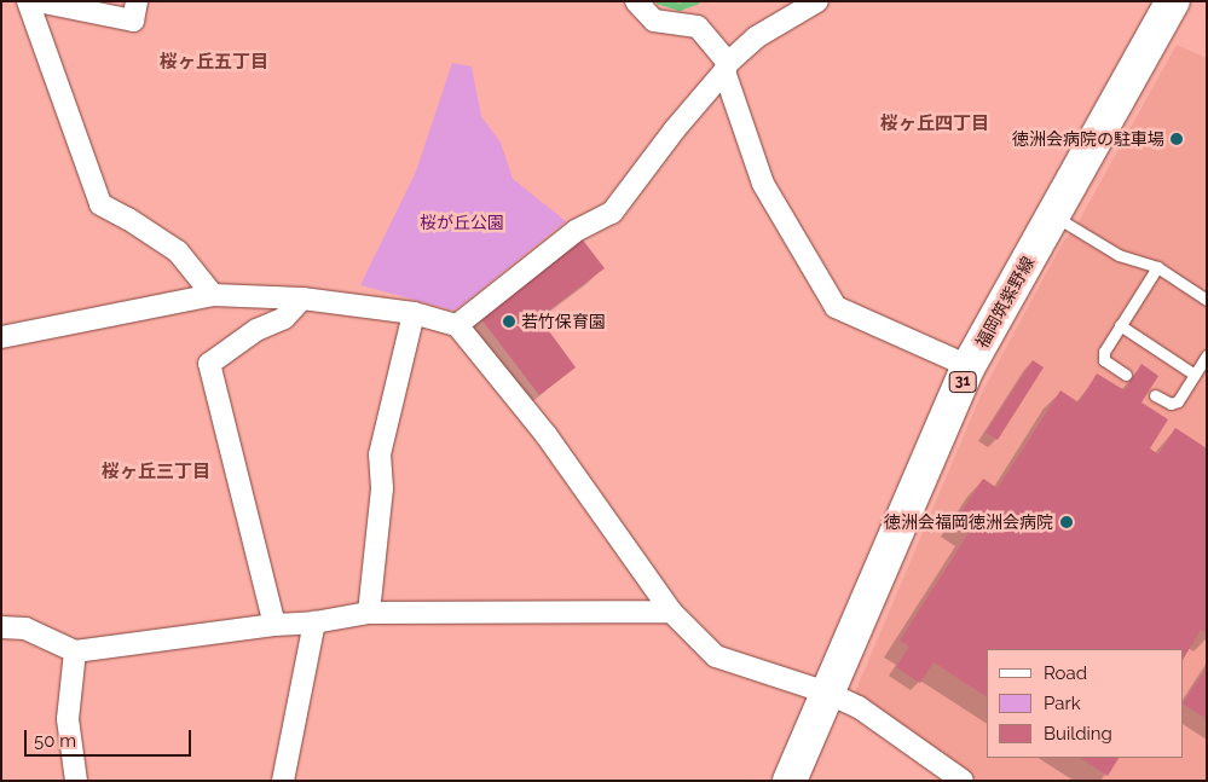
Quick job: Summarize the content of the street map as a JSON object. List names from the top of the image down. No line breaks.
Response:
{"streets":{"main road":["福岡筑紫野線","31"]},"districts":["桜ヶ丘五丁目","桜ヶ丘四丁目","桜ヶ丘三丁目"],"parks":["桜が丘公園"],"places":["徳洲会病院の駐車場","若竹保育園","徳洲会福岡徳洲会病院"],"legend":["Road","Park","Building"],"scale_bar":"50 m"}
